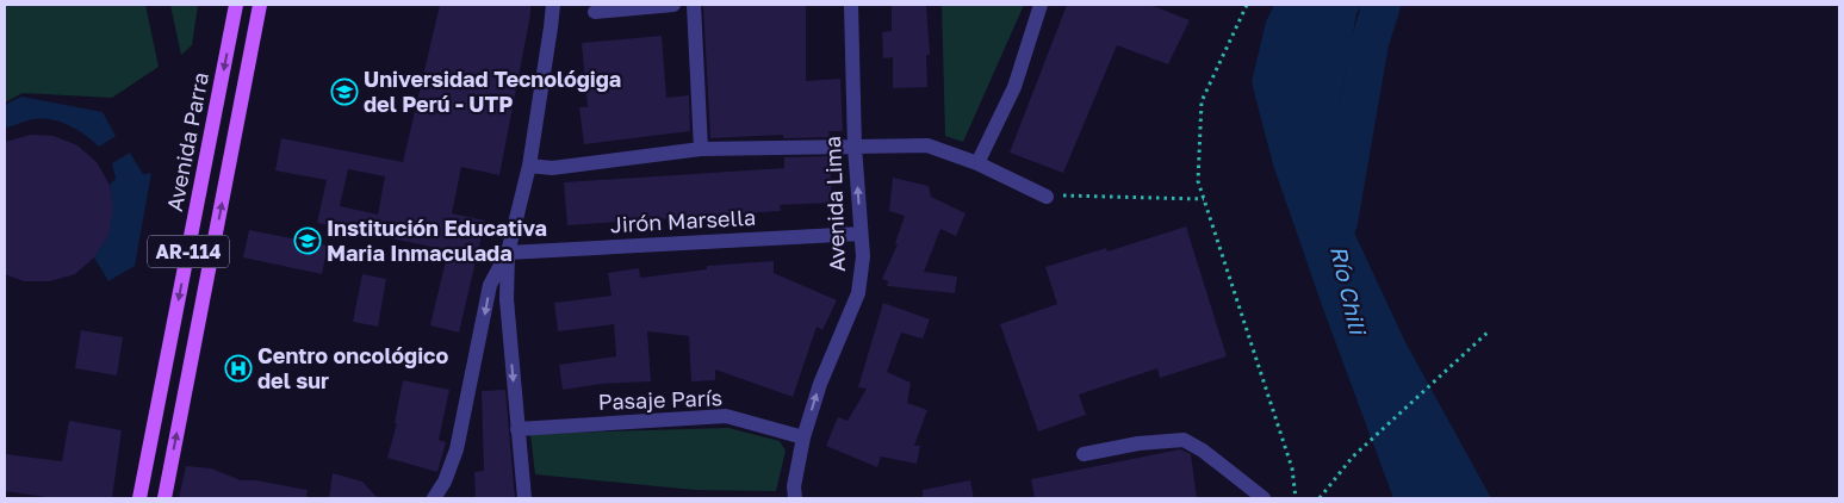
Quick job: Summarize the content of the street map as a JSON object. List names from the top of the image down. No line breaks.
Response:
{"streets":{"main road":["Avenida Parra","AR-114"],"street":["Avenida Lima","Jirón Marsella","Pasaje París"]},"crossings":[["Avenida Lima","Jirón Marsella"],["Avenida Lima","Pasaje París"]],"one_way":["Avenida Lima"],"water":["Río Chili"],"places":{"school or university":["Universidad Tecnológiga del Perú - UTP","Institución Educativa Maria Inmaculada"],"hospital":["Centro oncológico del sur"]}}
